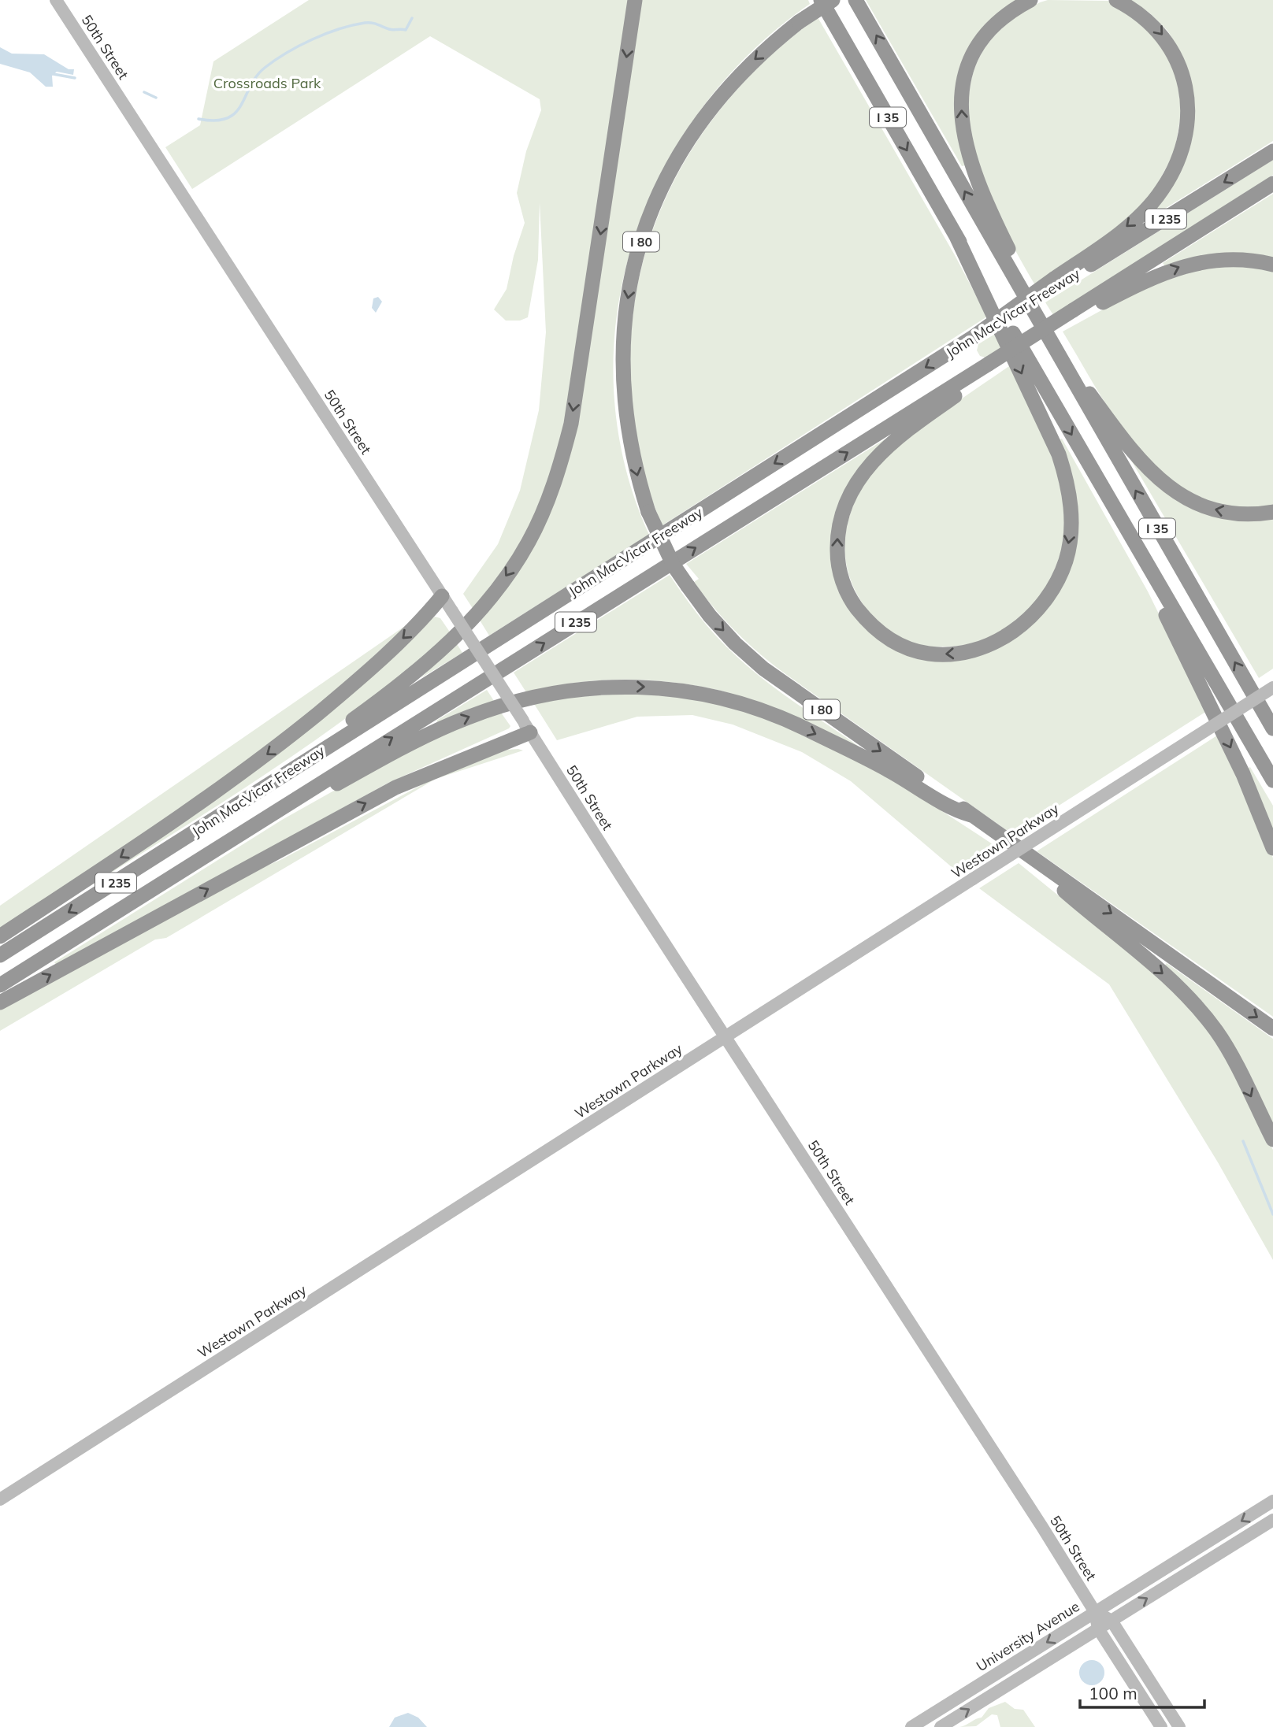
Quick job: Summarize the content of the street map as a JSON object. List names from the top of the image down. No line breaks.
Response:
{"streets":{"highway":["I 35","I 235","I 80","John MacVicar Freeway"],"main road":["50th Street","Westown Parkway","University Avenue"]},"crossings":[["50th Street","Westown Parkway"],["50th Street","University Avenue"]],"parks":["Crossroads Park"],"scale_bar":"100 m"}
